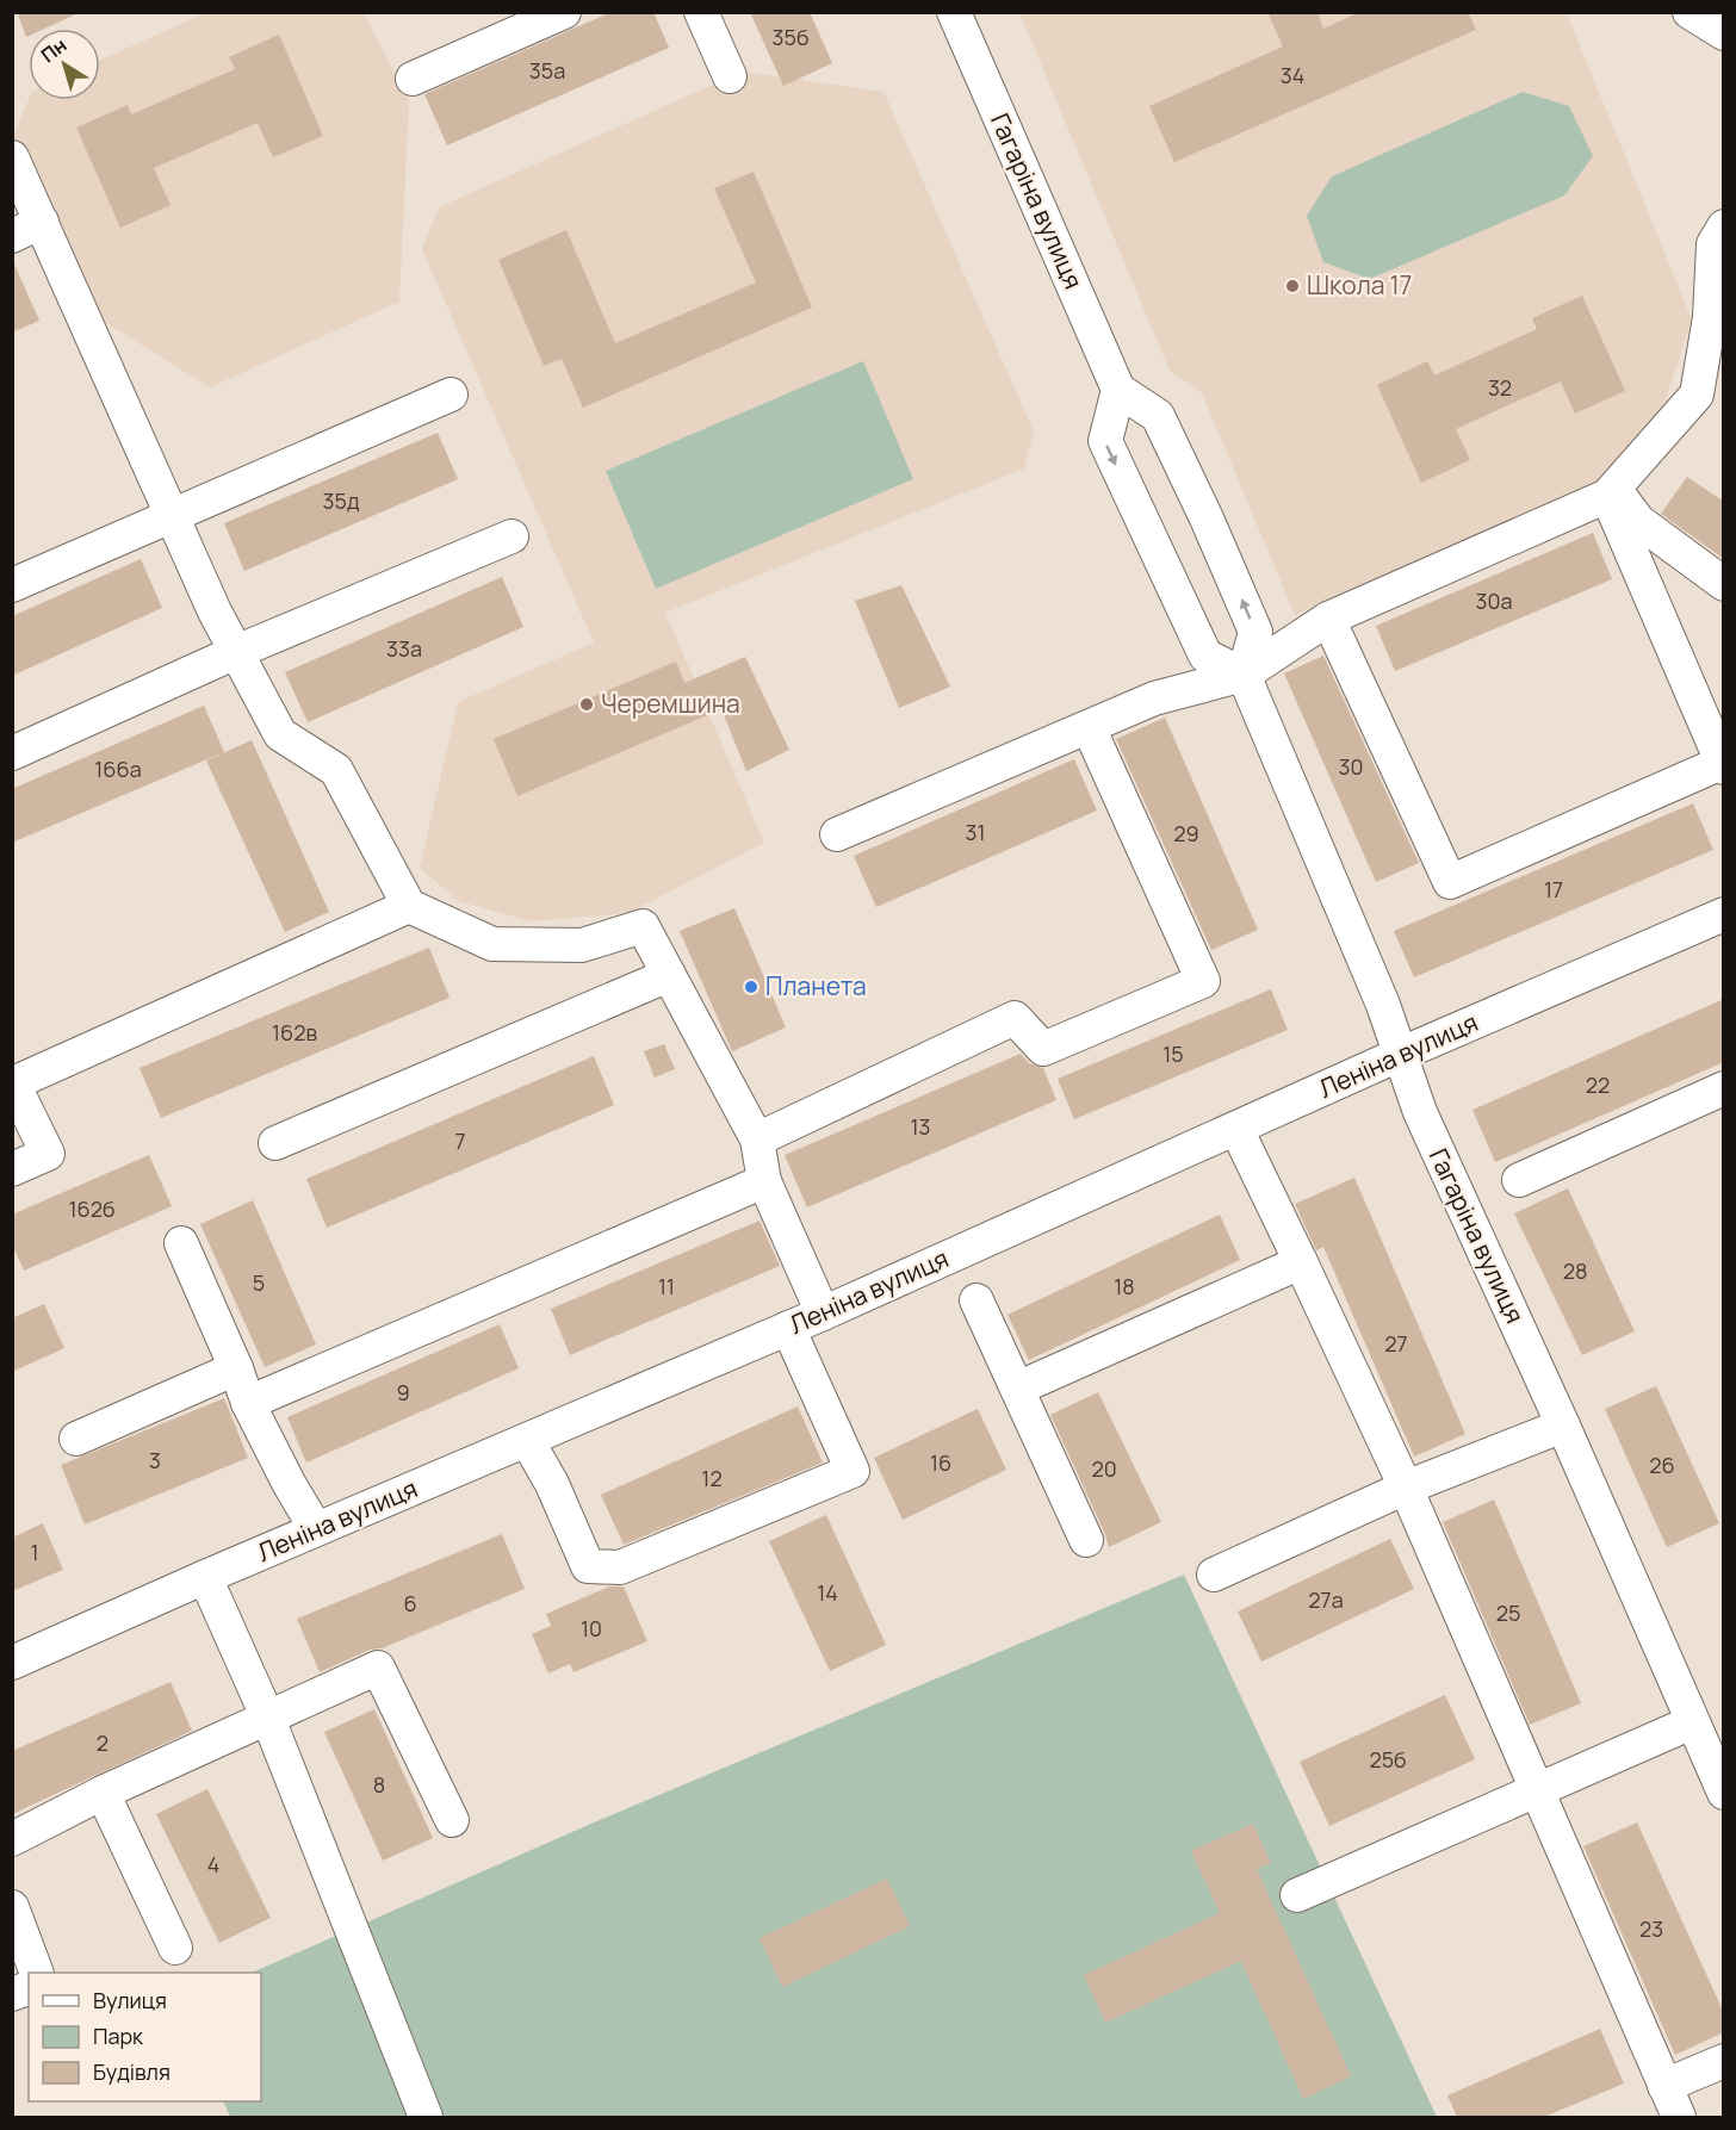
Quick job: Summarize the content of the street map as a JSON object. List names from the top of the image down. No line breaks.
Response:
{"streets":{"street":["Гагаріна вулиця","Леніна вулиця"]},"crossings":[["Гагаріна вулиця","Леніна вулиця"]],"places":["Школа 17","Черемшина","Планета"],"house_numbers":["35б","35а","34","32","35д","30а","33а","30","166а","31","29","17","162в","15","22","13","7","162б","28","5","11","18","27","9","3","16","26","20","12","1","14","27а","6","25","10","2","25б","8","4","23"],"legend":["Вулиця","Парк","Будівля"],"north":"top left"}
